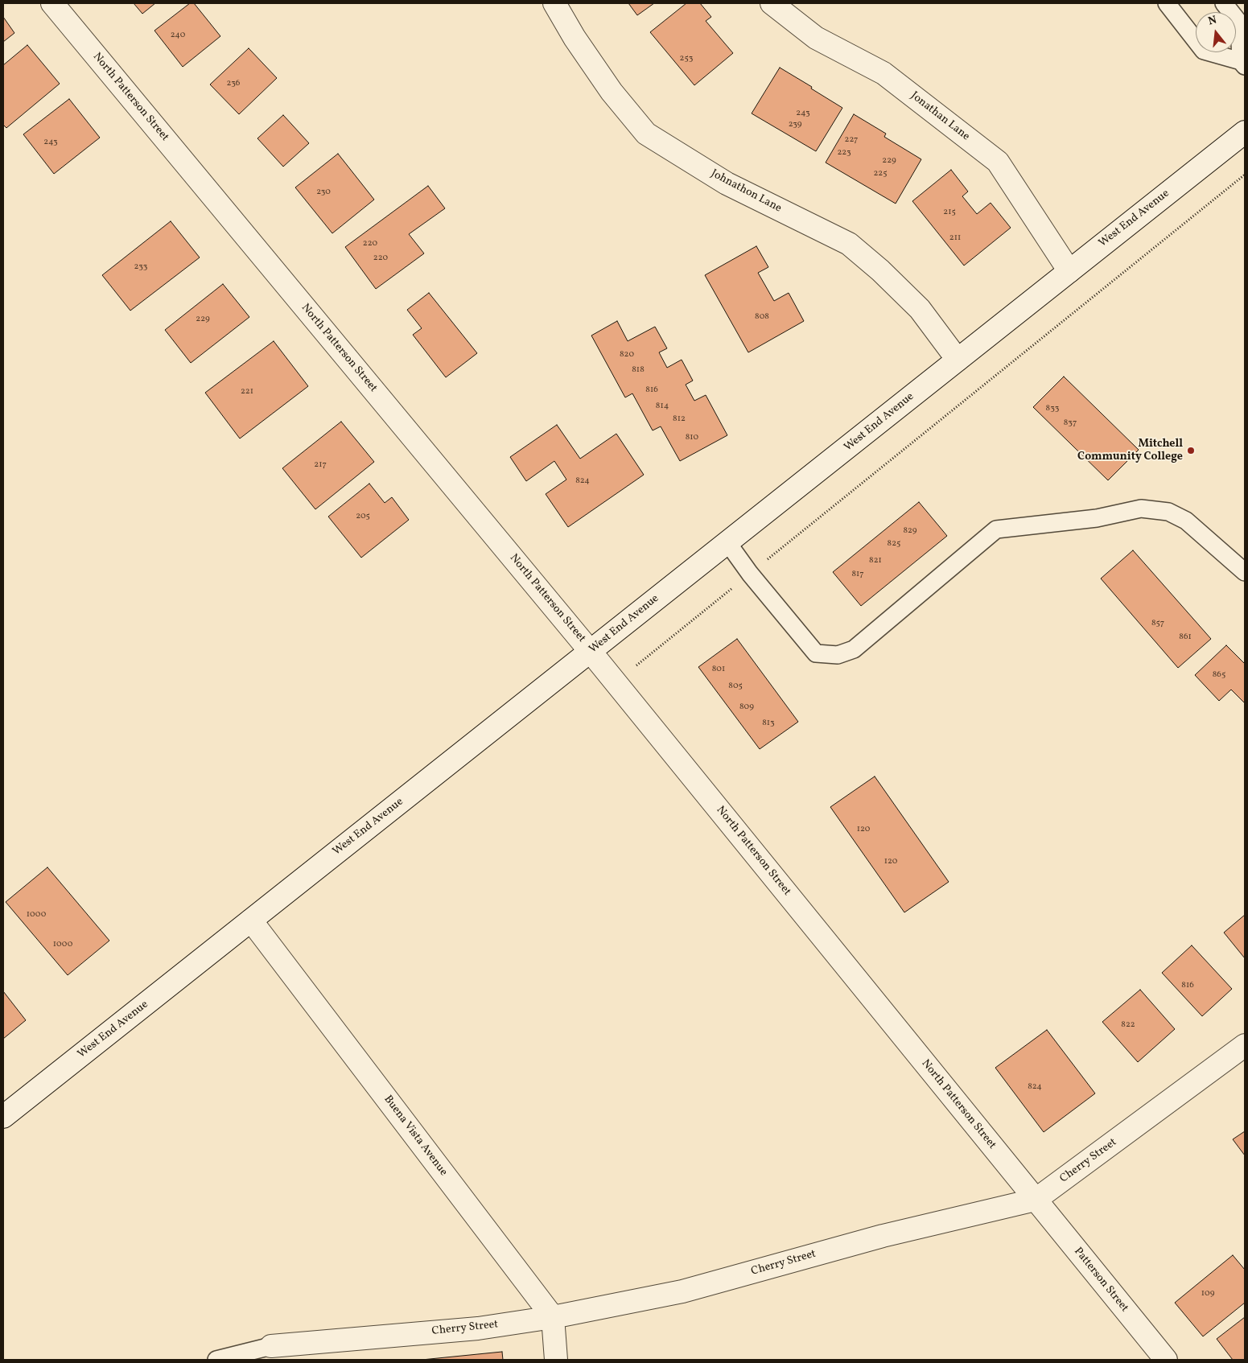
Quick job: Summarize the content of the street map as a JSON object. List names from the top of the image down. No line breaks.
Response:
{"streets":{"street":["North Patterson Street","Jonathan Lane","Johnathon Lane","West End Avenue","Buena Vista Avenue","Cherry Street","Patterson Street"]},"crossings":[["North Patterson Street","West End Avenue"],["North Patterson Street","Cherry Street"],["North Patterson Street","Patterson Street"],["Jonathan Lane","West End Avenue"],["Johnathon Lane","West End Avenue"],["West End Avenue","Buena Vista Avenue"],["Buena Vista Avenue","Cherry Street"],["Cherry Street","Patterson Street"]],"places":["Mitchell Community College"],"house_numbers":["240","253","236","243","239","227","243","223","229","225","230","215","211","220","220","233","808","229","820","818","816","221","814","833","812","837","810","217","824","205","829","825","821","817","857","861","801","865","805","809","813","120","120","1000","1000","816","822","824","109"],"north":"top"}
